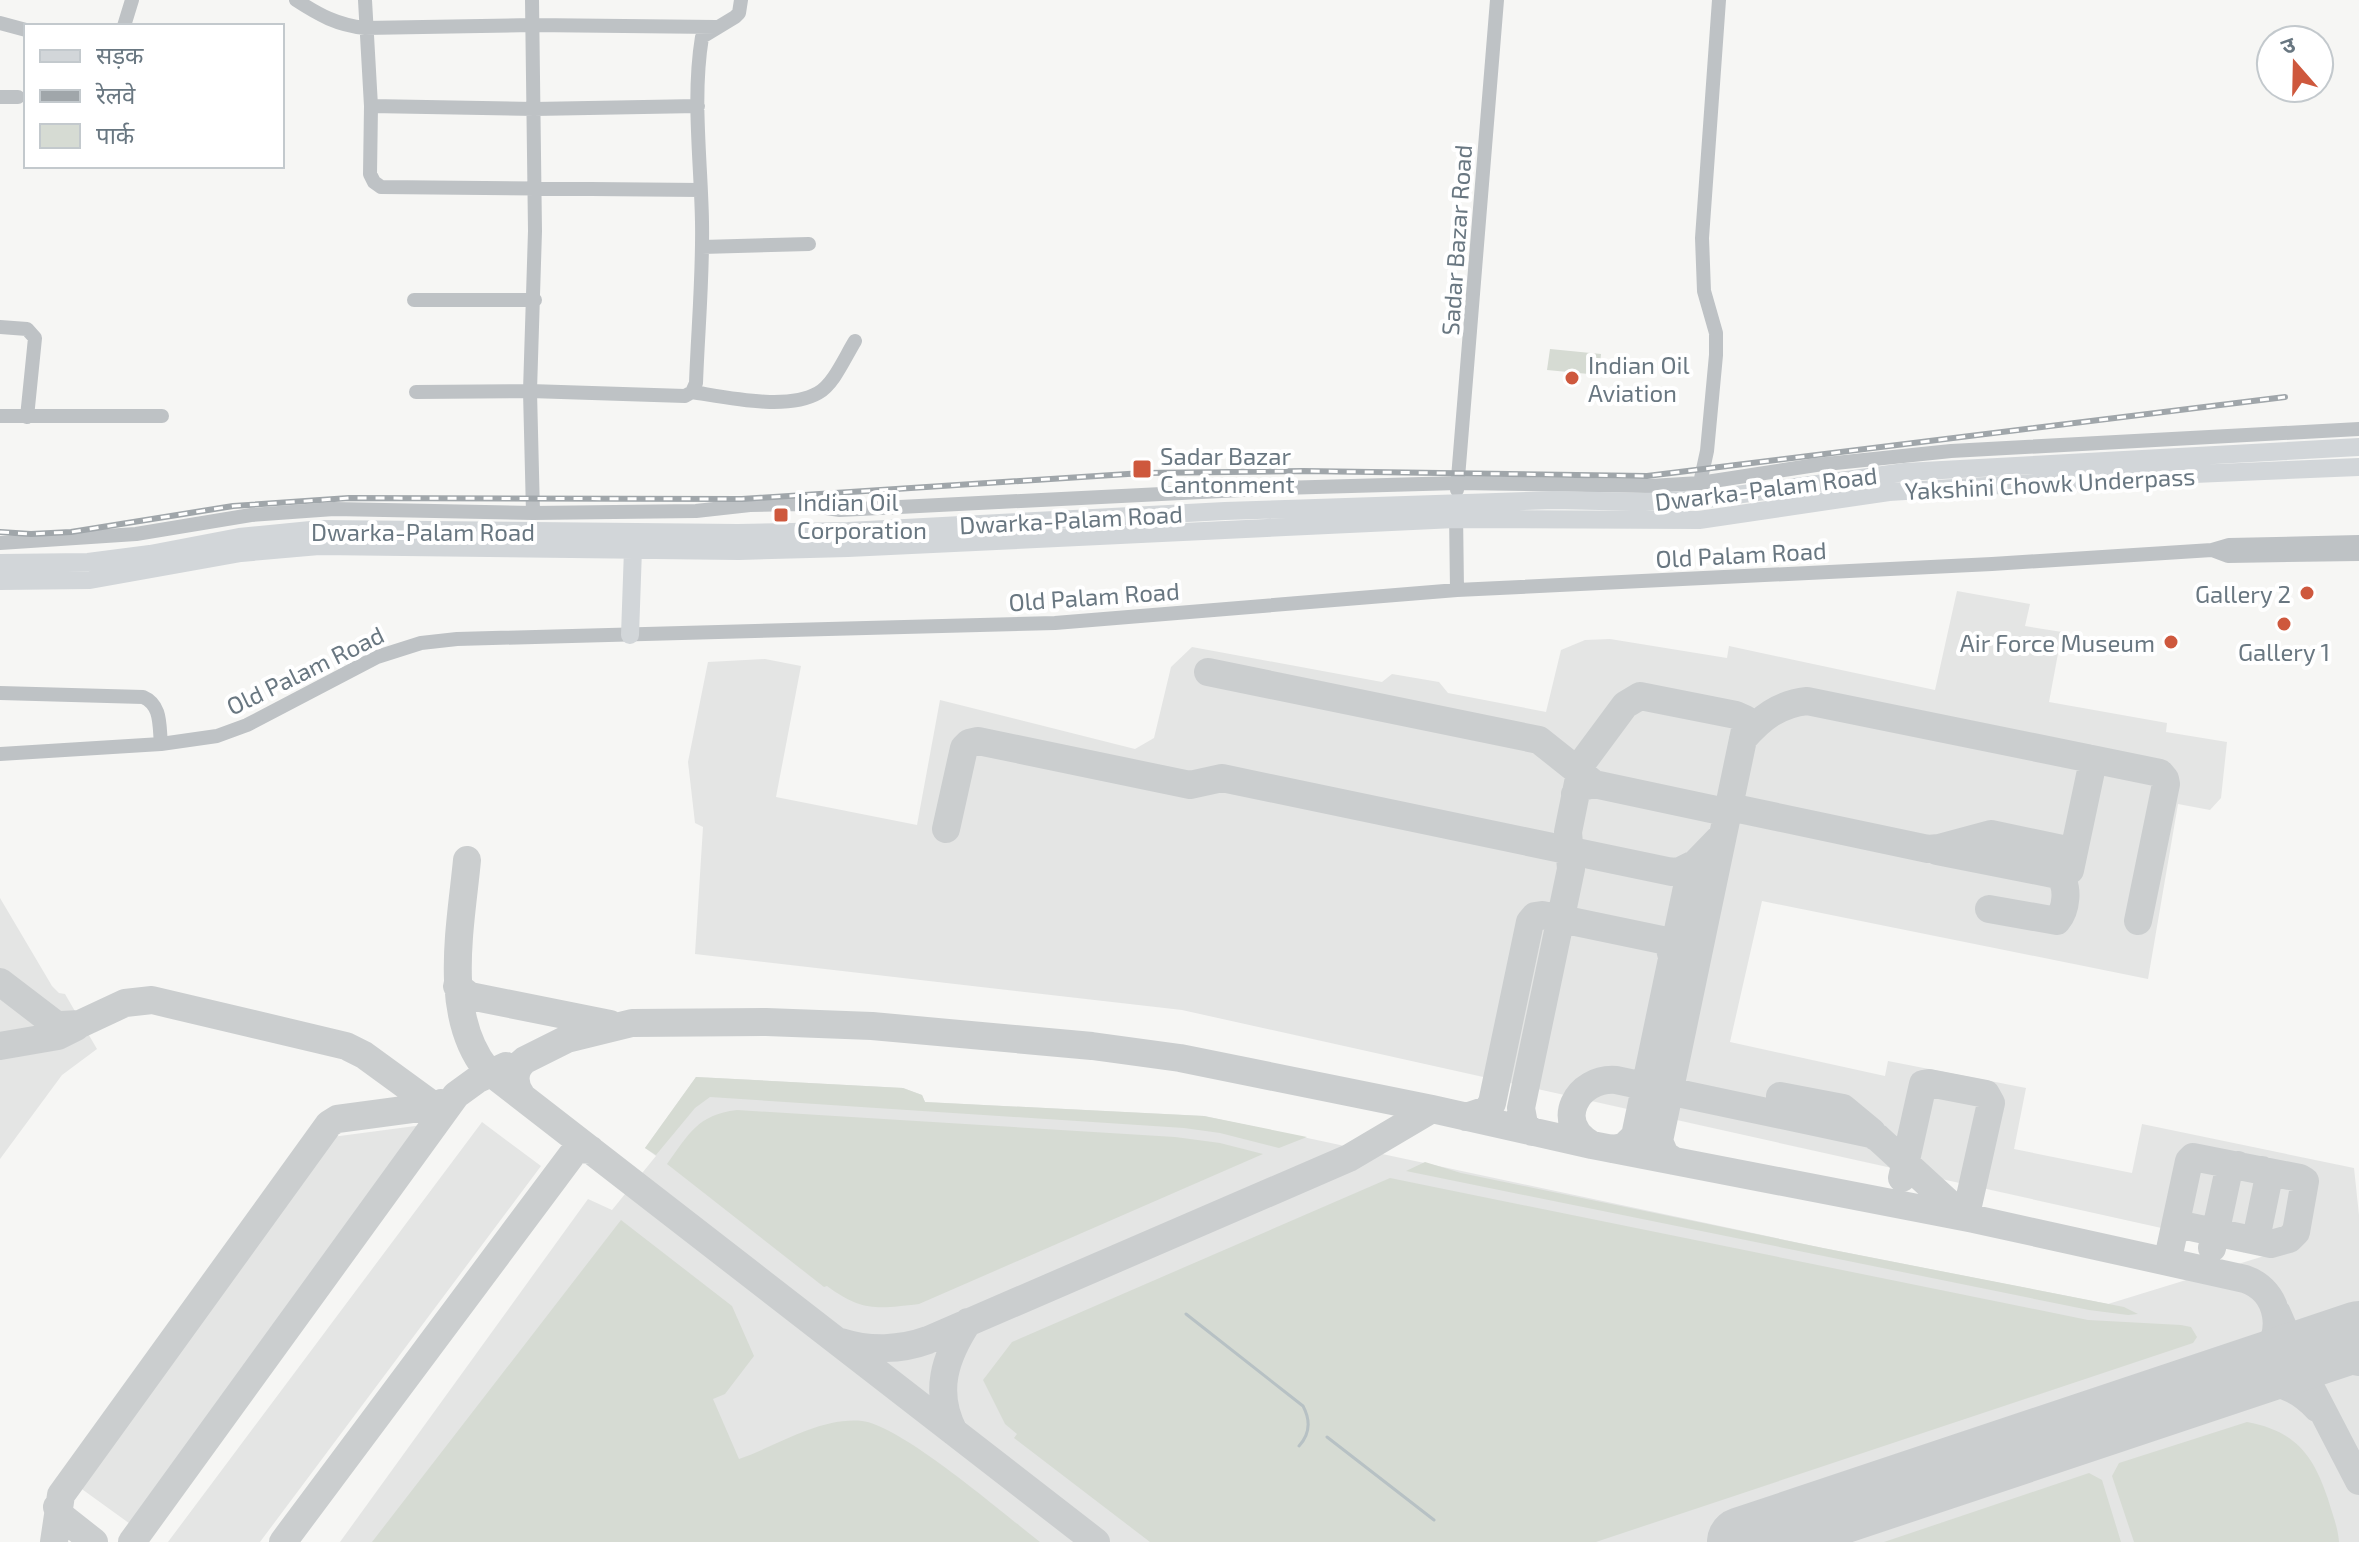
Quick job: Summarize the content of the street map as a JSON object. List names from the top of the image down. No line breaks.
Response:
{"streets":{"main road":["Yakshini Chowk Underpass","Dwarka-Palam Road"],"street":["Sadar Bazar Road","Old Palam Road"]},"crossings":[["Sadar Bazar Road","Yakshini Chowk Underpass"],["Sadar Bazar Road","Dwarka-Palam Road"],["Sadar Bazar Road","Old Palam Road"],["Yakshini Chowk Underpass","Dwarka-Palam Road"]],"places":{"other":["Indian Oil Aviation","Gallery 2","Gallery 1","Air Force Museum"],"transit":["Sadar Bazar Cantonment","Indian Oil Corporation"]},"legend":["सड़क","रेलवे","पार्क"],"north":"top"}
